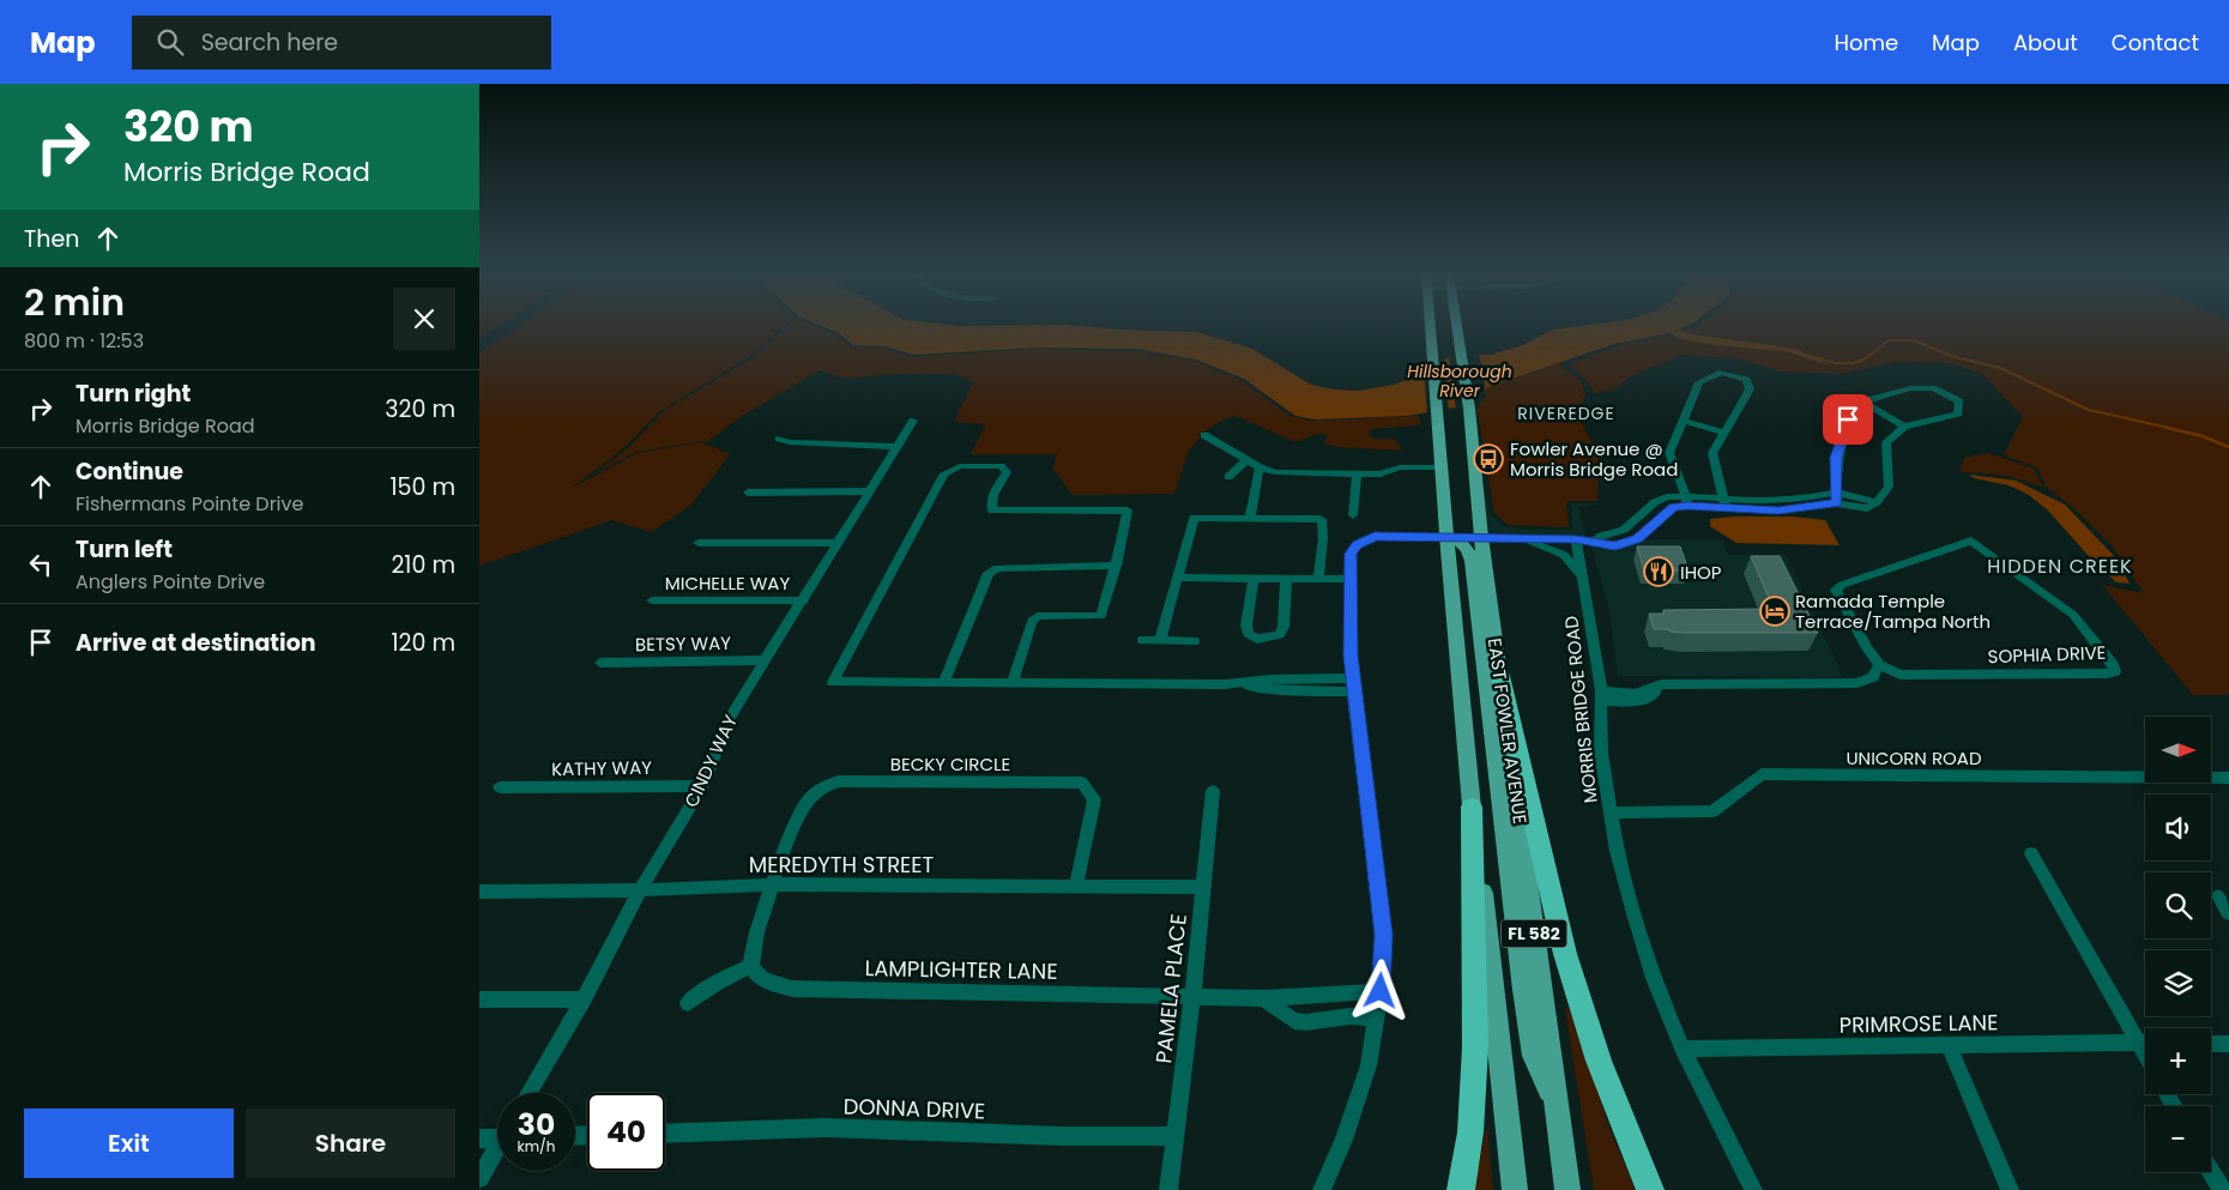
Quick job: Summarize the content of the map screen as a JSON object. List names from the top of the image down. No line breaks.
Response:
{"streets":{"main road":["EAST FOWLER AVENUE","FL 582"],"street":["MICHELLE WAY","BETSY WAY","SOPHIA DRIVE","MORRIS BRIDGE ROAD","UNICORN ROAD","CINDY WAY","BECKY CIRCLE","KATHY WAY","MEREDYTH STREET","LAMPLIGHTER LANE","PAMELA PLACE","PRIMROSE LANE","DONNA DRIVE"]},"crossings":[["MICHELLE WAY","CINDY WAY"],["BETSY WAY","CINDY WAY"],["MORRIS BRIDGE ROAD","UNICORN ROAD"],["MORRIS BRIDGE ROAD","PRIMROSE LANE"],["CINDY WAY","KATHY WAY"],["CINDY WAY","MEREDYTH STREET"],["BECKY CIRCLE","MEREDYTH STREET"],["MEREDYTH STREET","PAMELA PLACE"],["LAMPLIGHTER LANE","PAMELA PLACE"],["PAMELA PLACE","DONNA DRIVE"]],"districts":["RIVEREDGE","HIDDEN CREEK"],"water":["Hillsborough River"],"places":{"bus stop":["Fowler Avenue @ Morris Bridge Road"],"restaurant":["IHOP"],"hotel":["Ramada Temple Terrace/Tampa North"]},"north":"right","page":{"header":"Map","search":"Search here","nav":["Home","Map","About","Contact"],"turn":["320 m","Morris Bridge Road"],"then":"Then","heading":["2 min","800 m · 12:53"],"list":[{"name":"Turn right","note":"Morris Bridge Road","value":"320 m"},{"name":"Continue","note":"Fishermans Pointe Drive","value":"150 m"},{"name":"Turn left","note":"Anglers Pointe Drive","value":"210 m"},{"name":"Arrive at destination","value":"120 m"}],"map_buttons":["+","−"],"speed":"30 km/h","limit":"40","buttons":["Exit","Share"]}}
